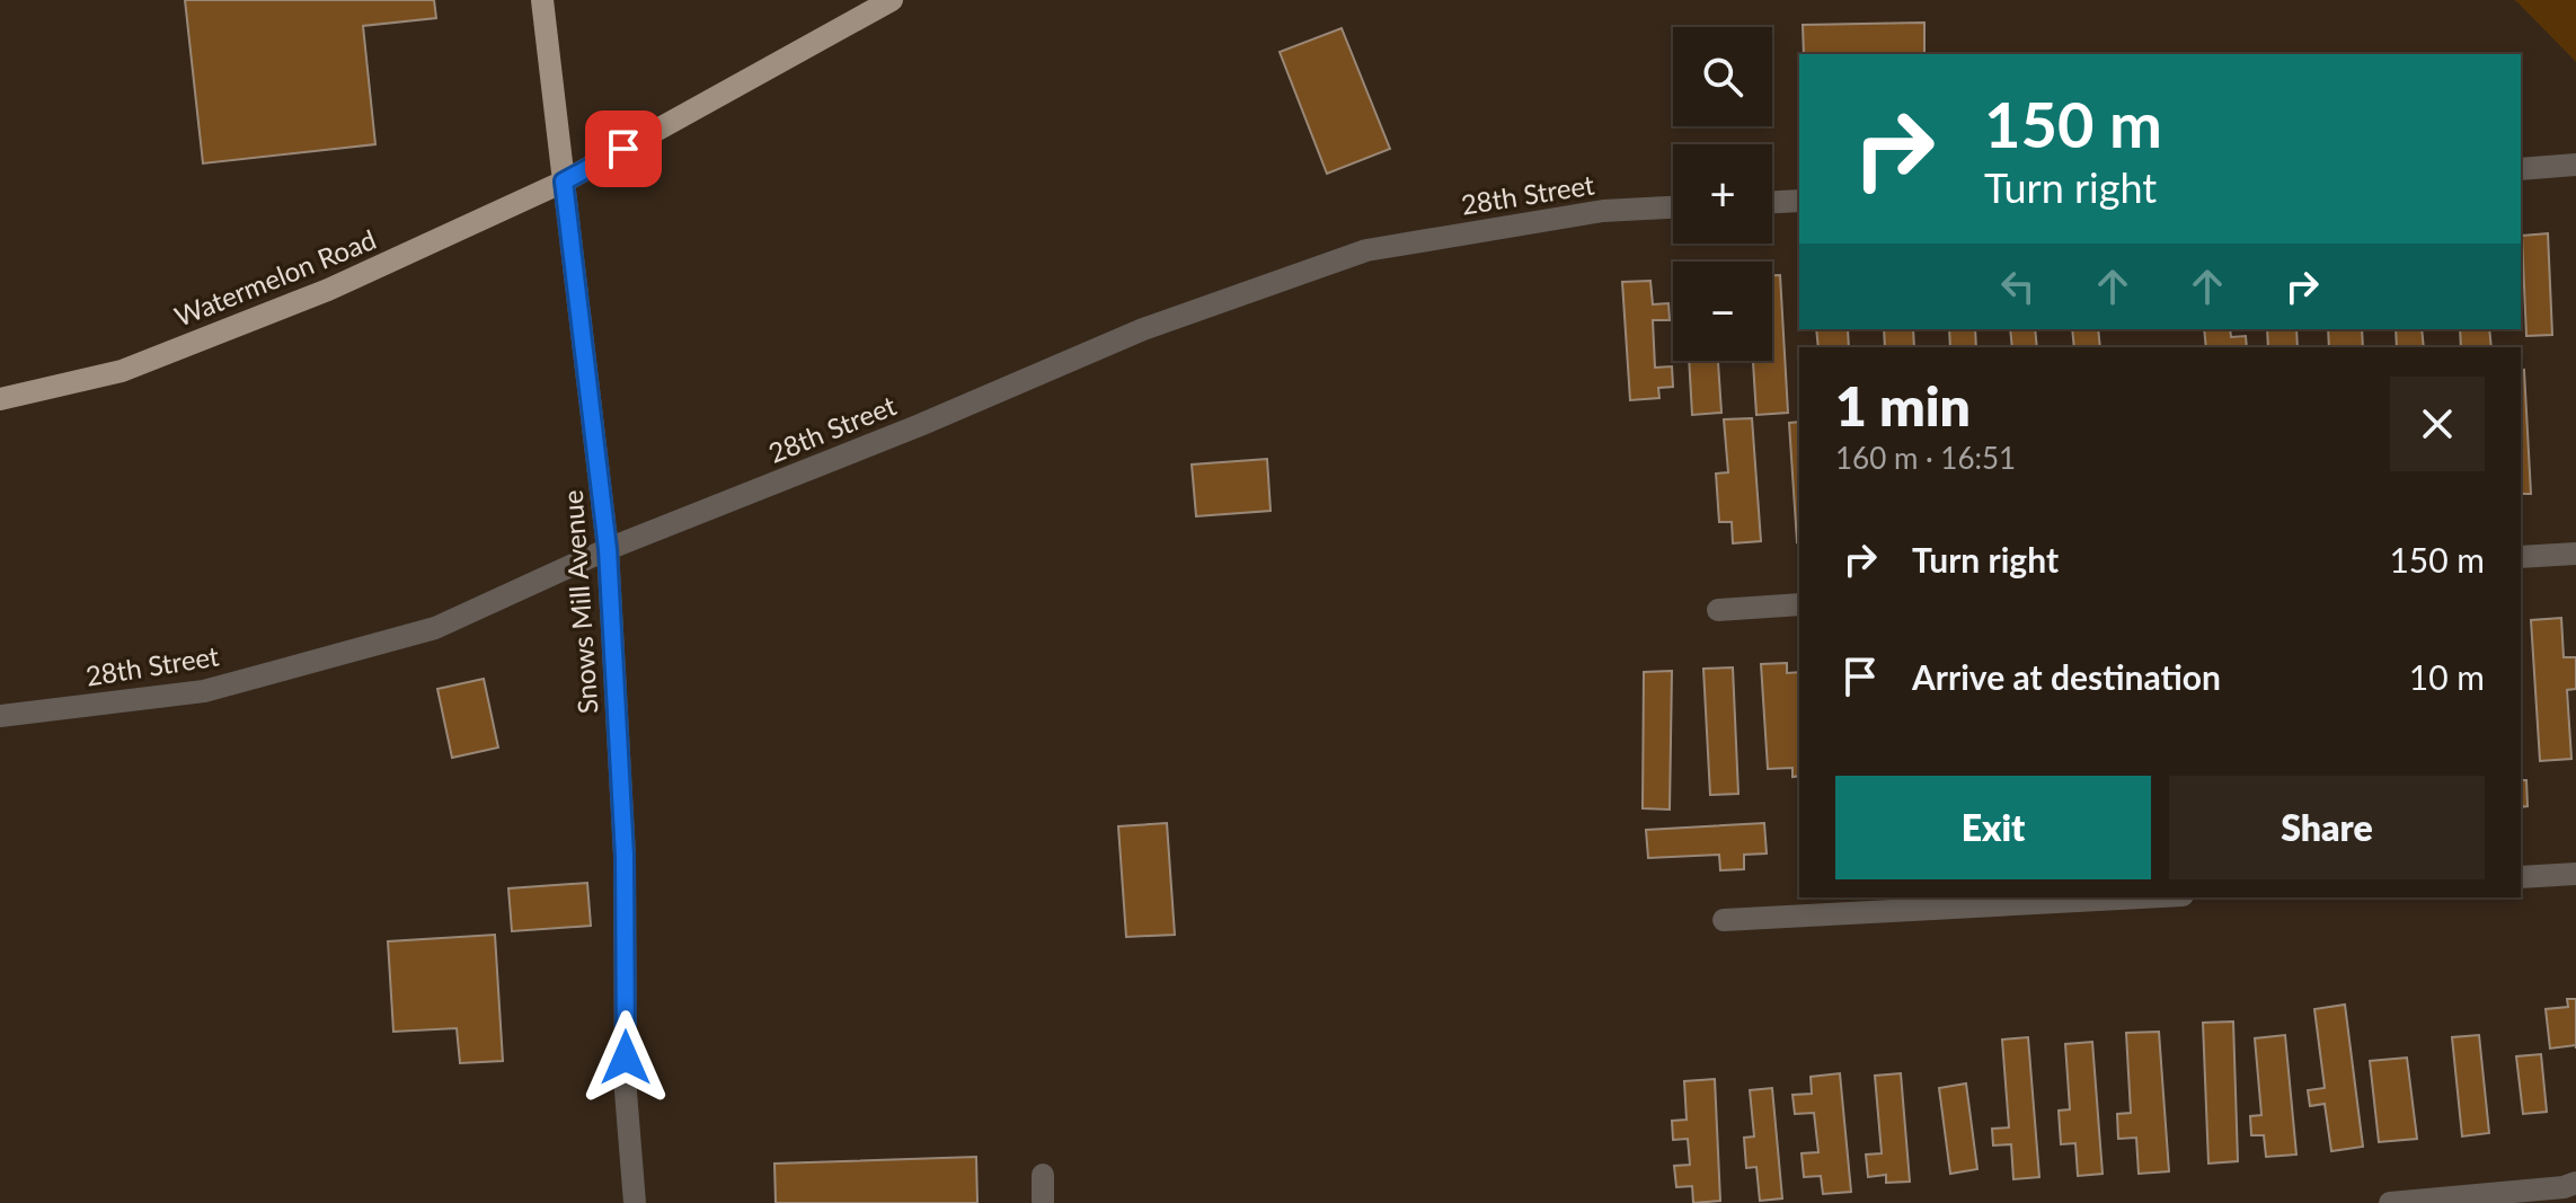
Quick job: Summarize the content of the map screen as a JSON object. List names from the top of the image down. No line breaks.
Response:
{"streets":{"main road":["Watermelon Road","Snows Mill Avenue"],"street":["28th Street"]},"crossings":[["28th Street","Snows Mill Avenue"],["Watermelon Road","Snows Mill Avenue"]],"page":{"map_buttons":["+","−"],"turn":["150 m","Turn right"],"heading":["1 min","160 m · 16:51"],"list":[{"name":"Turn right","value":"150 m"},{"name":"Arrive at destination","value":"10 m"}],"buttons":["Exit","Share"]}}
